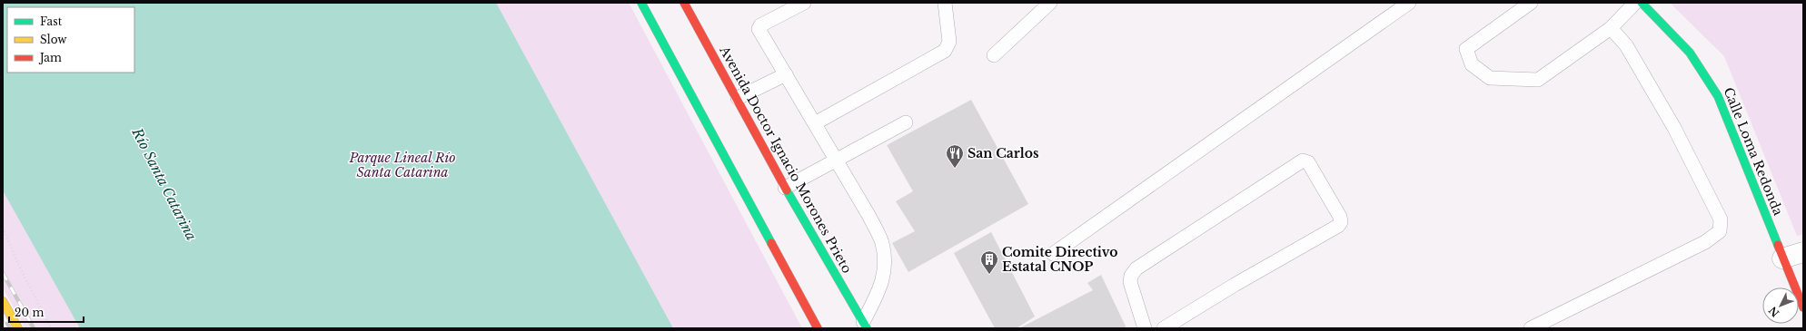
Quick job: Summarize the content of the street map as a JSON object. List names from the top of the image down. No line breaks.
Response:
{"streets":{"main road":["Calle Loma Redonda","Avenida Doctor Ignacio Morones Prieto"]},"water":["Río Santa Catarina"],"parks":["Parque Lineal Río Santa Catarina"],"places":{"restaurant":["San Carlos"],"building":["Comite Directivo Estatal CNOP"]},"legend":["Fast","Slow","Jam"],"scale_bar":"20 m","north":"bottom left"}
